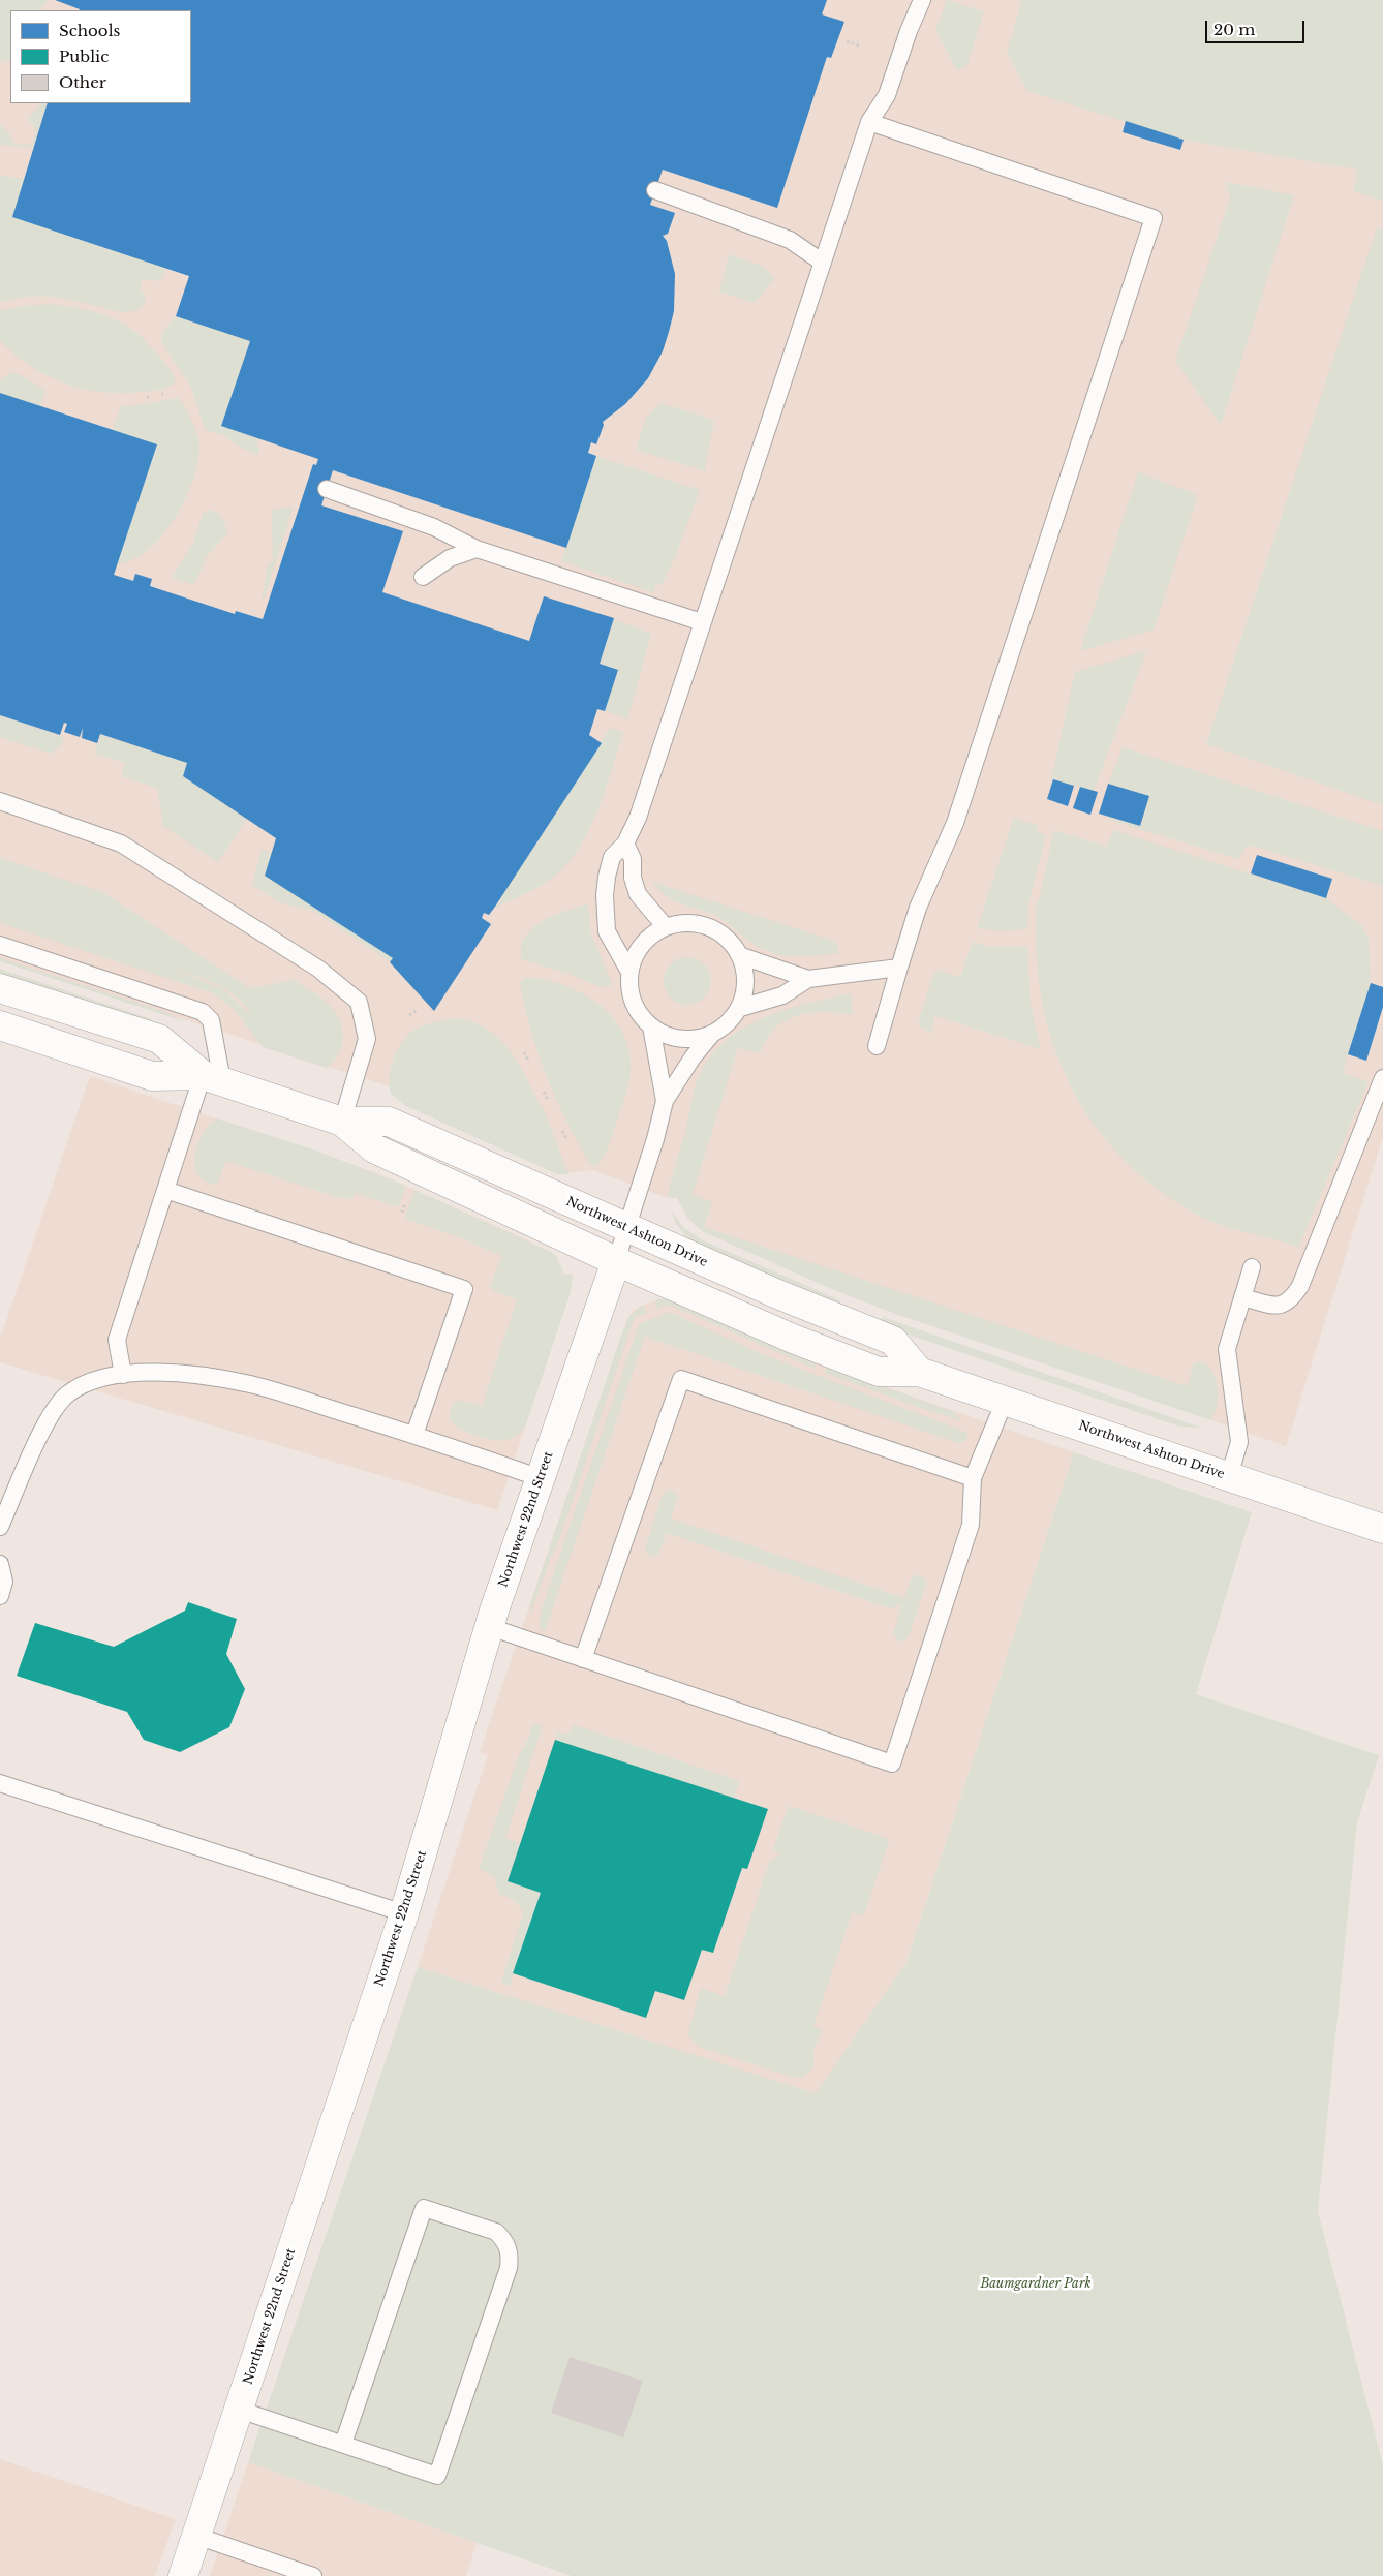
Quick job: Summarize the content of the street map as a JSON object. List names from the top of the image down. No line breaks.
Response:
{"streets":{"street":["Northwest Ashton Drive","Northwest 22nd Street"]},"crossings":[["Northwest Ashton Drive","Northwest 22nd Street"]],"parks":["Baumgardner Park"],"legend":["Schools","Public","Other"],"scale_bar":"20 m"}
